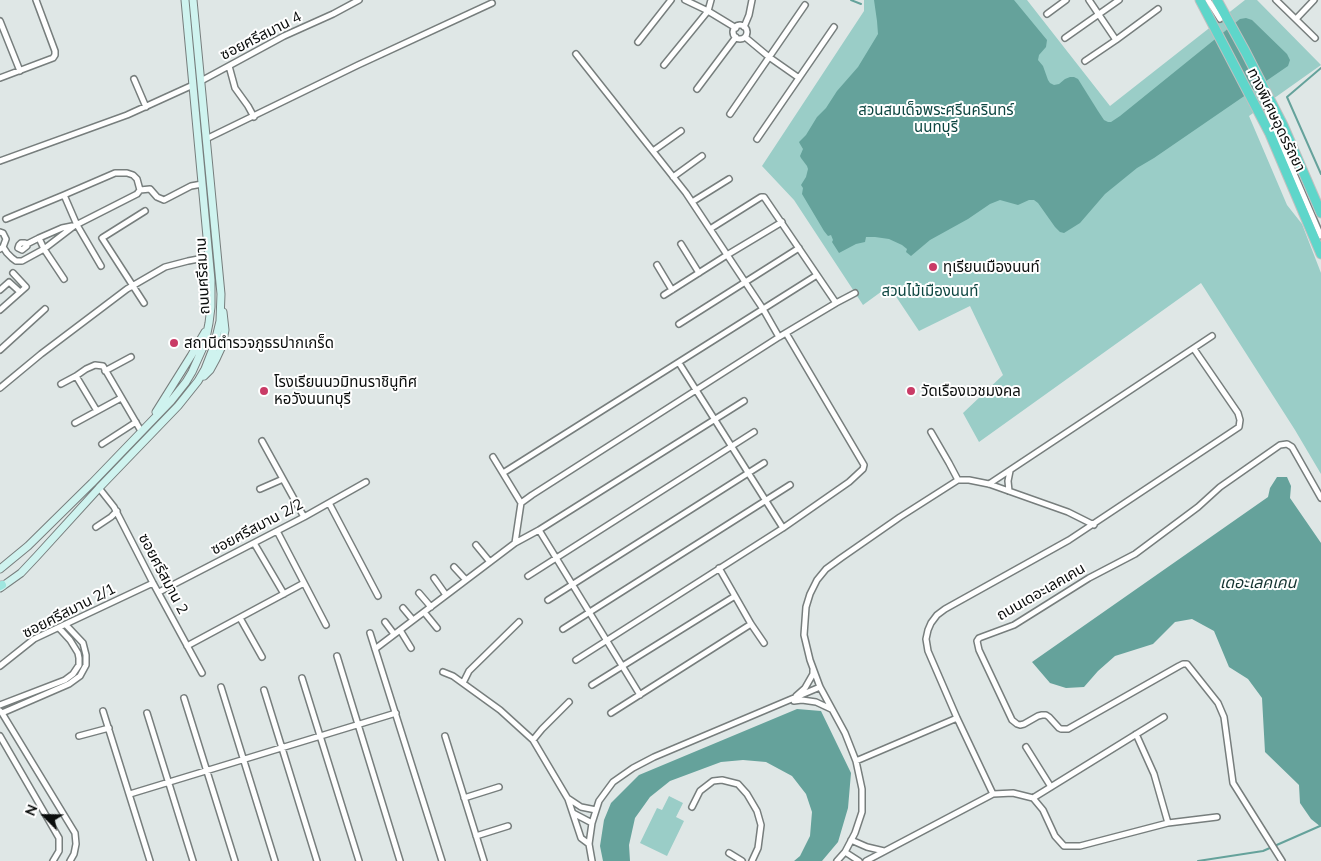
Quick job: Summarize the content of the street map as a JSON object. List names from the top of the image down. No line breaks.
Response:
{"streets":{"highway":["ทางพิเศษอุดรรัถยา"],"main road":["ถนนศรีสมาน"],"street":["ซอยศรีสมาน 4","ซอยศรีสมาน 2/2","ซอยศรีสมาน 2","ถนนเดอะเลคเคน","ซอยศรีสมาน 2/1"]},"crossings":[["ซอยศรีสมาน 4","ถนนศรีสมาน"],["ถนนศรีสมาน","ซอยศรีสมาน 2"],["ซอยศรีสมาน 2/2","ซอยศรีสมาน 2"],["ซอยศรีสมาน 2","ซอยศรีสมาน 2/1"]],"water":["เดอะเลคเคน"],"parks":["สวนสมเด็จพระศรีนครินทร์ นนทบุรี","สวนไม้เมืองนนท์"],"places":["ทุเรียนเมืองนนท์","สถานีตำรวจภูธรปากเกร็ด","โรงเรียนนวมิทนราชินูทิศ หอวังนนทบุรี","วัดเรืองเวชมงคล"],"north":"top left"}
